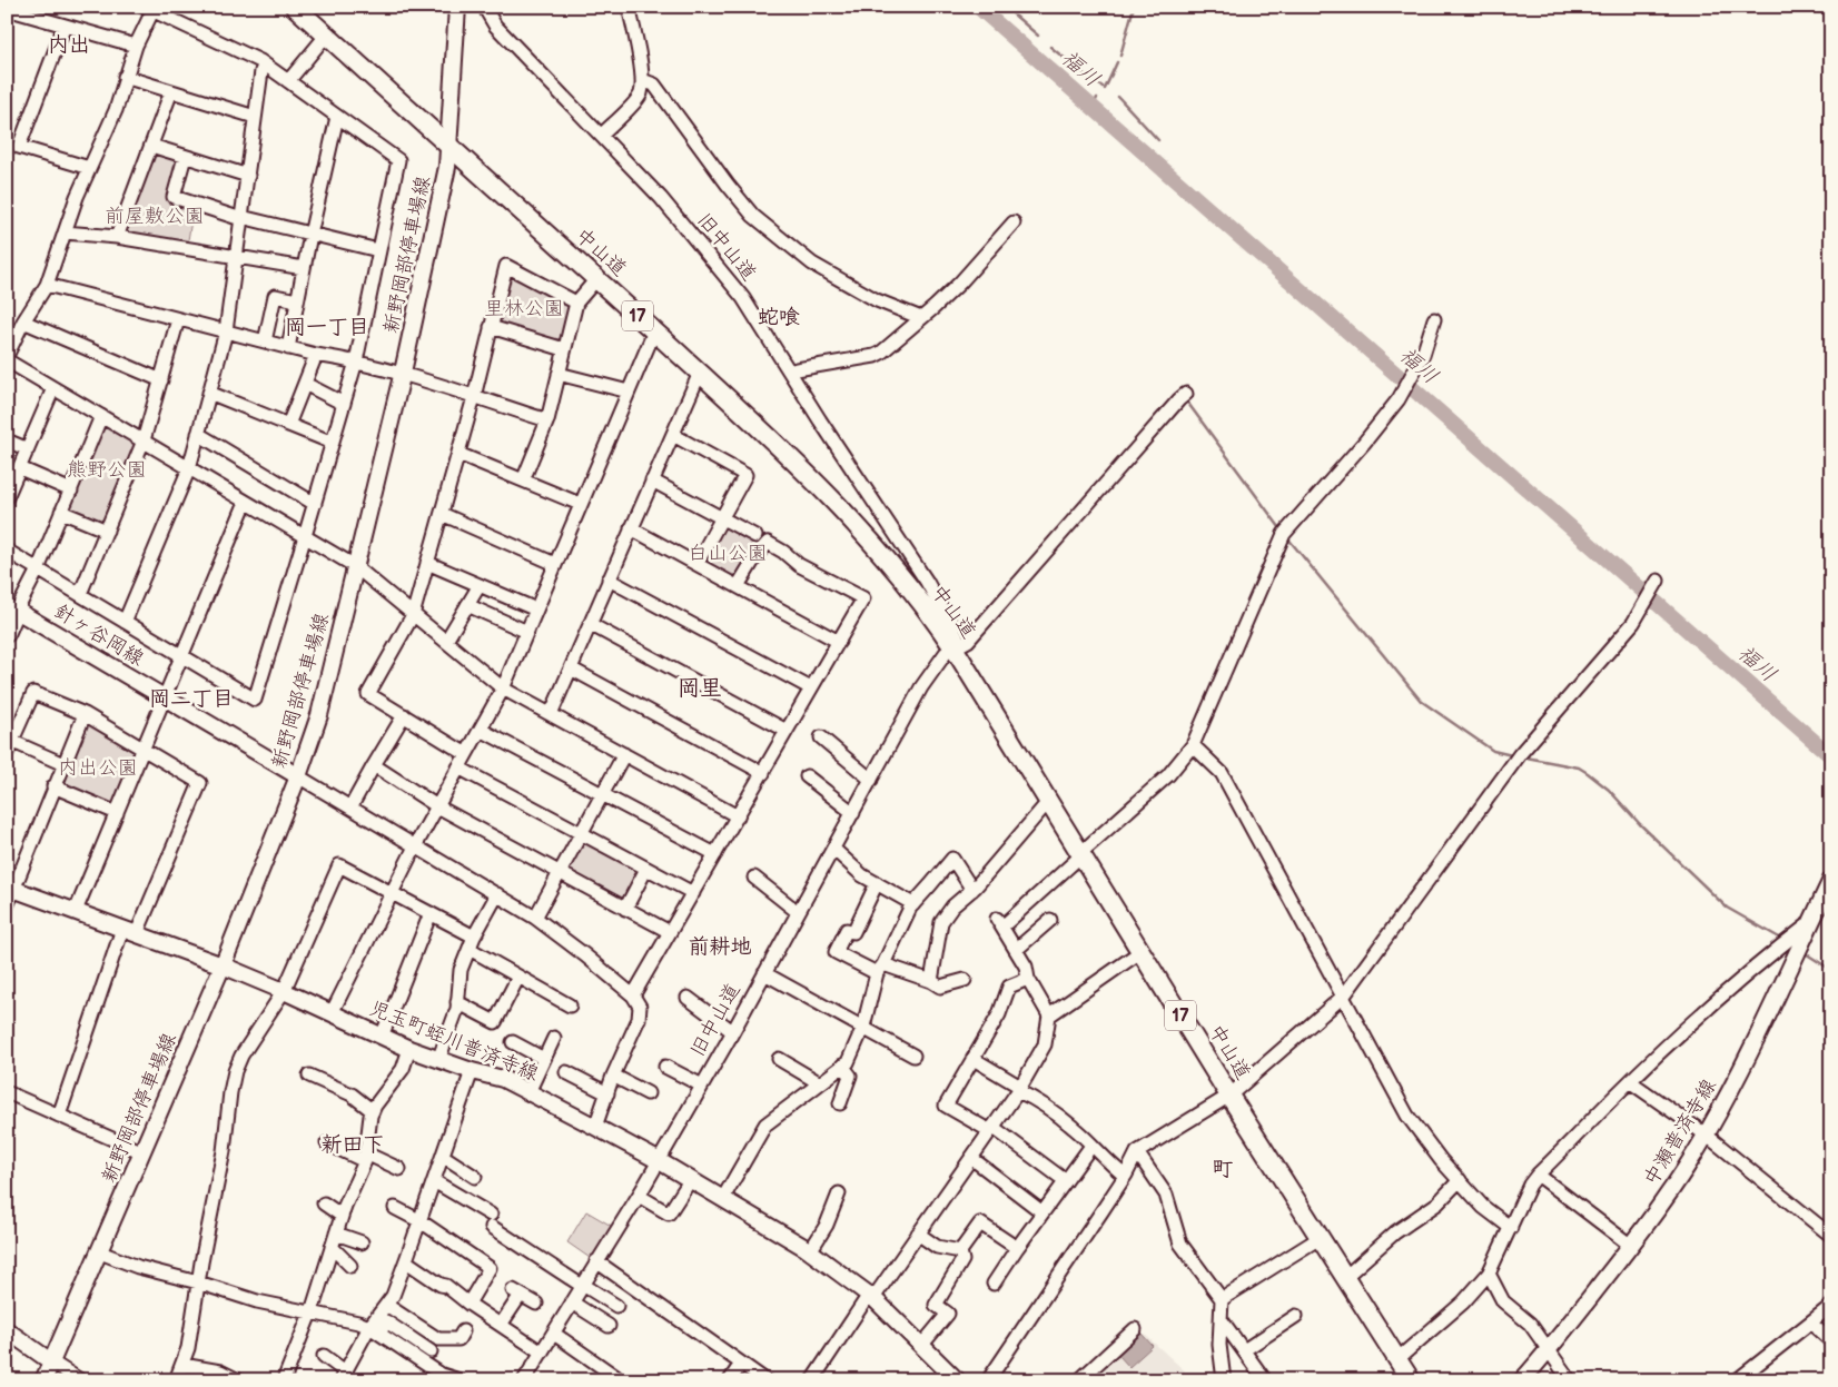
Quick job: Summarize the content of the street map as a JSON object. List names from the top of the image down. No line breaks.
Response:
{"streets":{"highway":["中山道","17"],"main road":["新野岡部停車場線","針ヶ谷岡線","児玉町蛭川普済寺線","中瀬普済寺線"],"street":["旧中山道"]},"crossings":[["旧中山道","中山道"],["旧中山道","児玉町蛭川普済寺線"],["中山道","新野岡部停車場線"],["新野岡部停車場線","針ヶ谷岡線"],["新野岡部停車場線","児玉町蛭川普済寺線"]],"districts":["内出","蛇喰","岡一丁目","岡里","岡二丁目","前耕地","新田下","町"],"water":["福川"],"parks":["前屋敷公園","里林公園","熊野公園","白山公園","内出公園"]}
